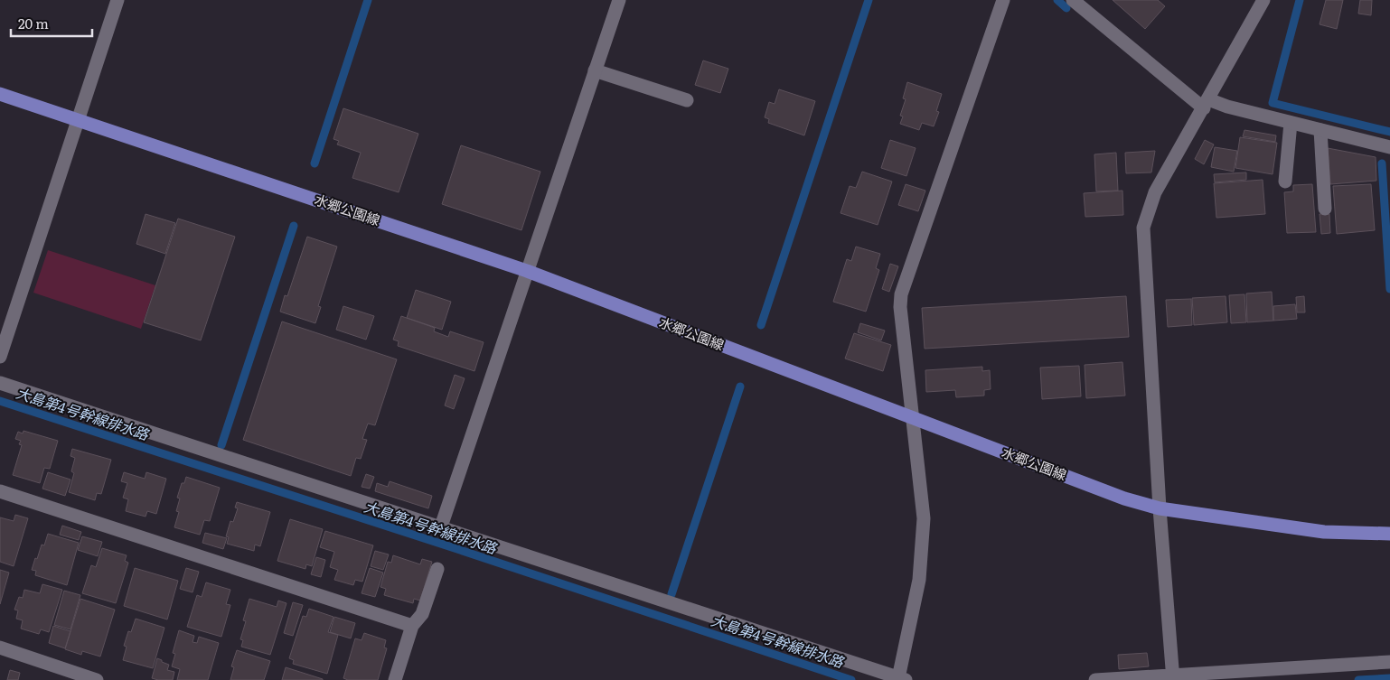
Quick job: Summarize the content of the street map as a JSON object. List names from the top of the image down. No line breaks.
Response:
{"streets":{"main road":["水郷公園線"]},"water":["大島第4号幹線排水路"],"scale_bar":"20 m"}
